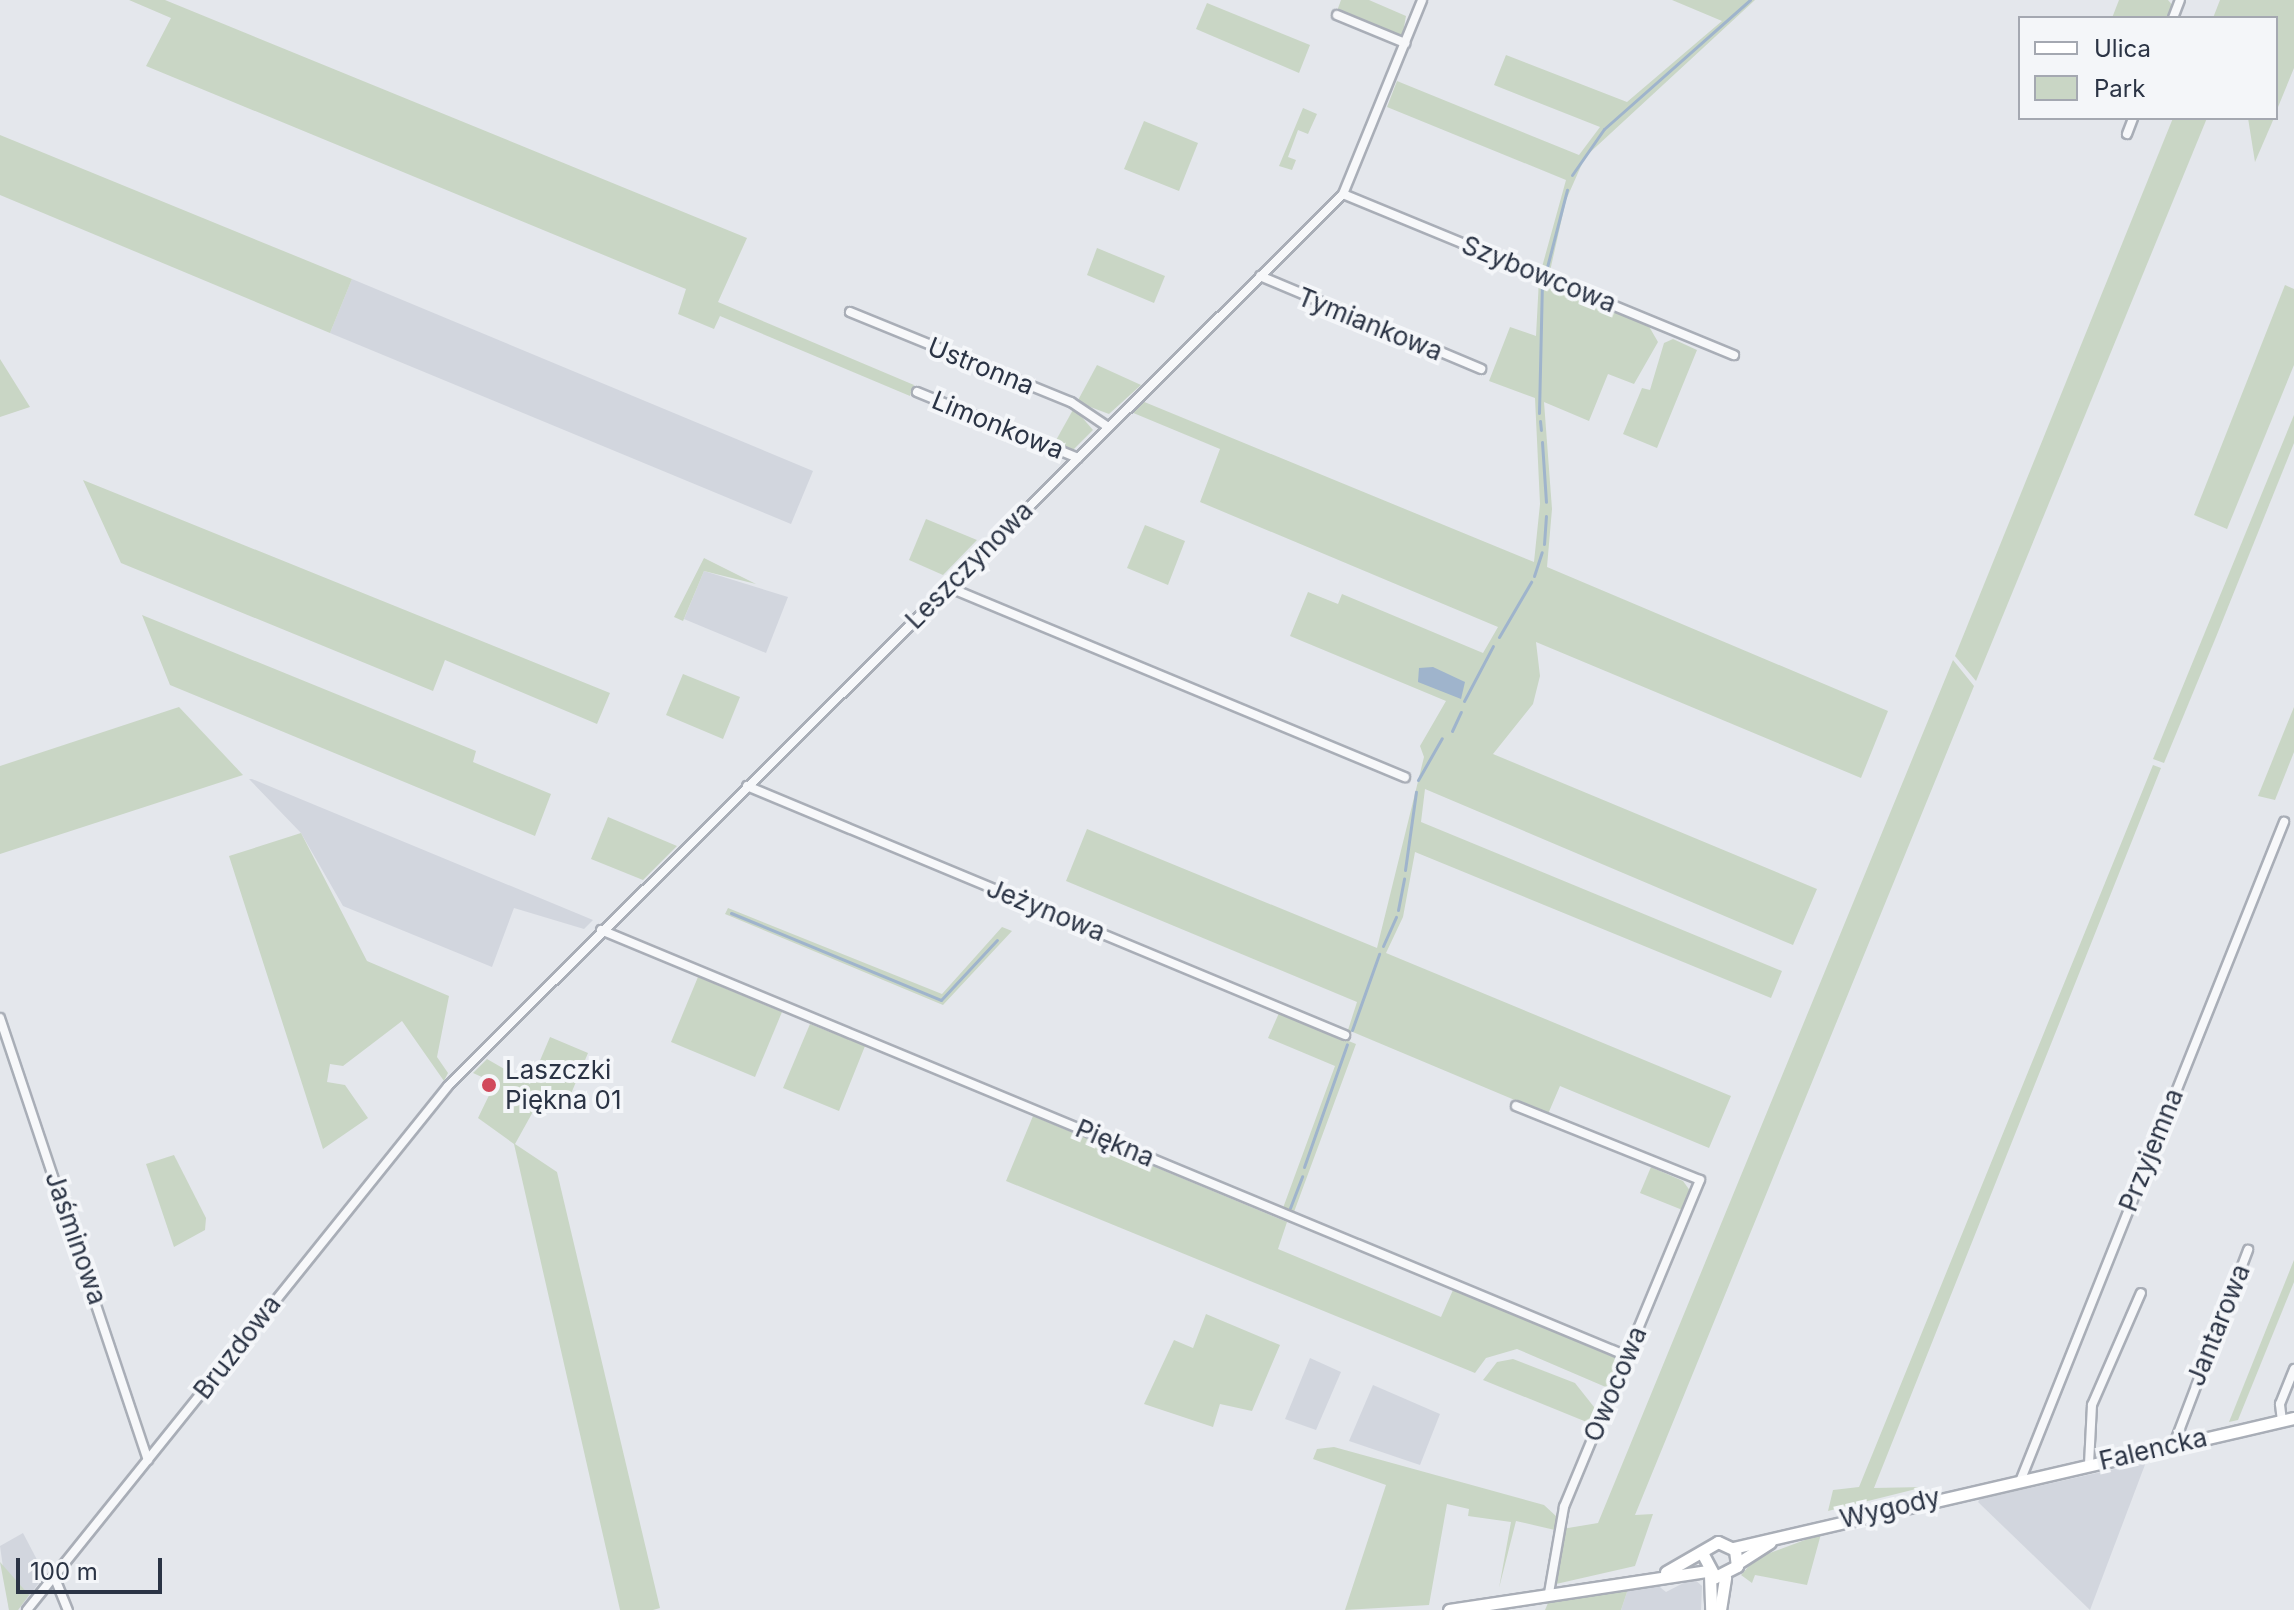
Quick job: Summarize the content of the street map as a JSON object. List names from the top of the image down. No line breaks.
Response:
{"streets":{"street":["Szybowcowa","Tymiankowa","Ustronna","Limonkowa","Leszczynowa","Jeżynowa","Piękna","Przyjemna","Jaśminowa","Jantarowa","Bruzdowa","Owocowa","Falencka","Wygody"]},"crossings":[["Szybowcowa","Leszczynowa"],["Tymiankowa","Leszczynowa"],["Ustronna","Leszczynowa"],["Limonkowa","Leszczynowa"],["Leszczynowa","Jeżynowa"],["Leszczynowa","Piękna"],["Leszczynowa","Bruzdowa"],["Piękna","Owocowa"],["Przyjemna","Falencka"],["Przyjemna","Wygody"],["Jaśminowa","Bruzdowa"],["Jantarowa","Falencka"],["Falencka","Wygody"]],"places":["Laszczki Piękna 01"],"legend":["Ulica","Park"],"scale_bar":"100 m"}
